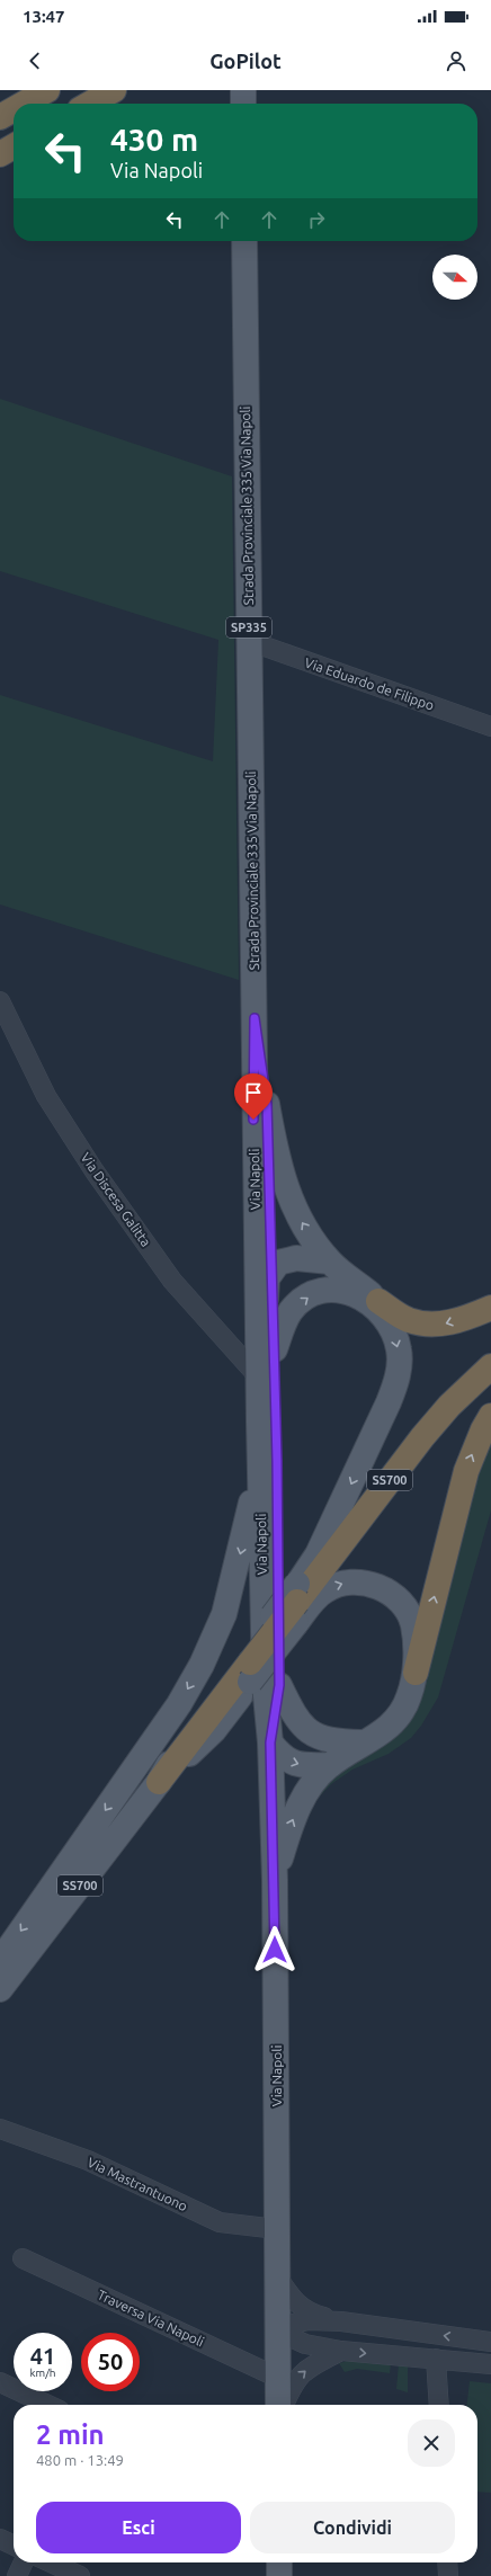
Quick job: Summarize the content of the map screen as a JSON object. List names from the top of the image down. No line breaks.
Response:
{"streets":{"highway":["SS700"],"main road":["Strada Provinciale 335 Via Napoli","SP335","Via Napoli"],"street":["Via Eduardo de Filippo","Via Discesa Galitta","Via Mastrantuono","Traversa Via Napoli"]},"crossings":[["Strada Provinciale 335 Via Napoli","Via Eduardo de Filippo"],["Strada Provinciale 335 Via Napoli","Via Napoli"],["Via Napoli","Via Discesa Galitta"],["Via Napoli","Via Mastrantuono"],["Via Napoli","Traversa Via Napoli"]],"north":"right","page":{"status":"13:47","header":"GoPilot","turn":["430 m","Via Napoli"],"speed":"41 km/h","limit":"50","heading":["2 min","480 m · 13:49"],"buttons":["Esci","Condividi"]}}
